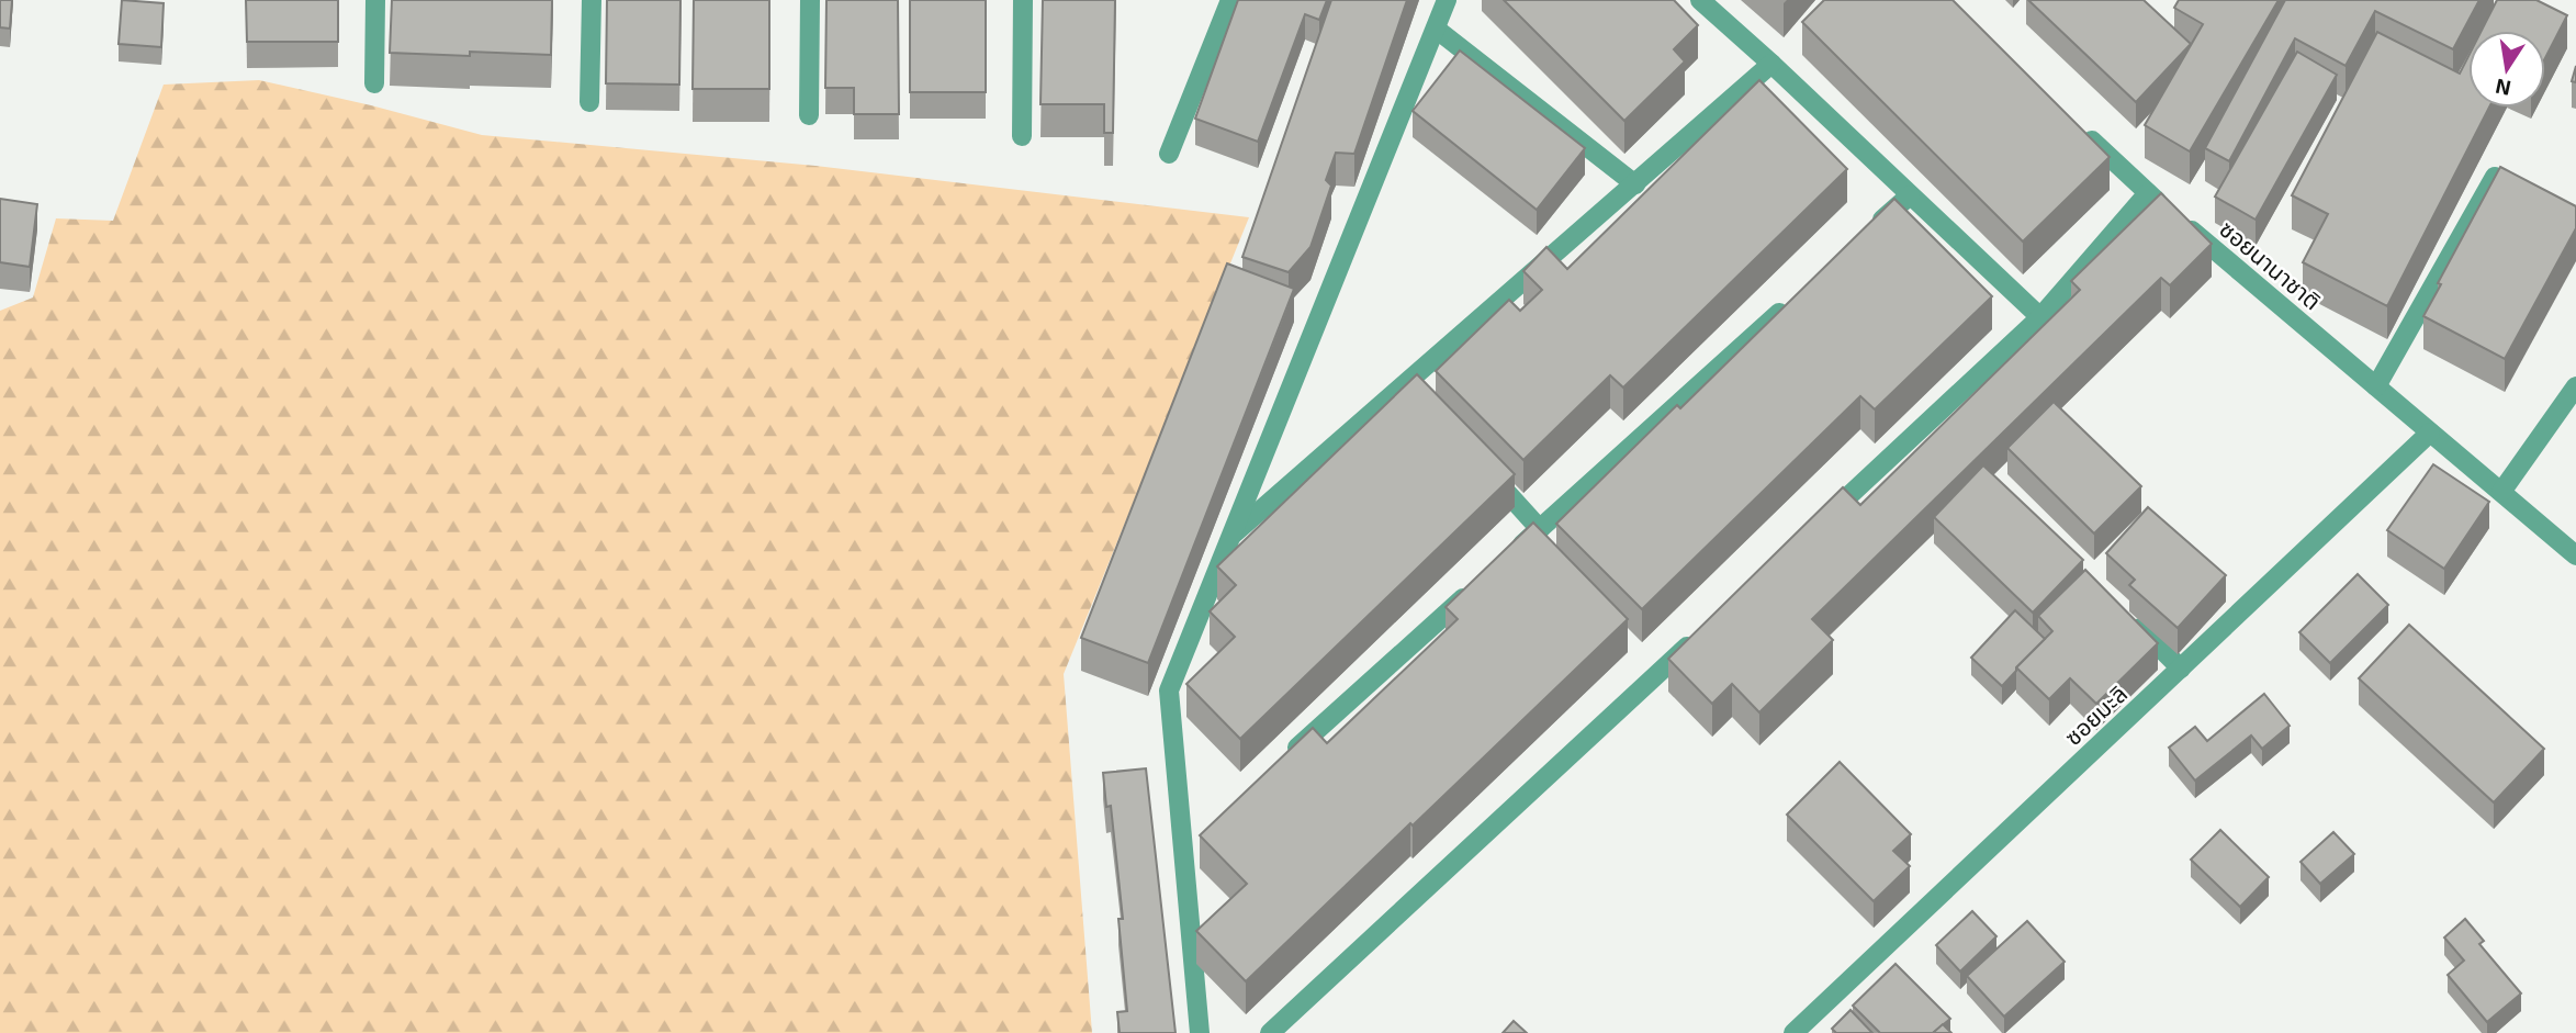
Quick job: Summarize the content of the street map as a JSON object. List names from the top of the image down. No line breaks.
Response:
{"streets":{"street":["ซอยนานาชาติ","ซอยมะลิ"]},"crossings":[["ซอยนานาชาติ","ซอยมะลิ"]],"north":"bottom"}
